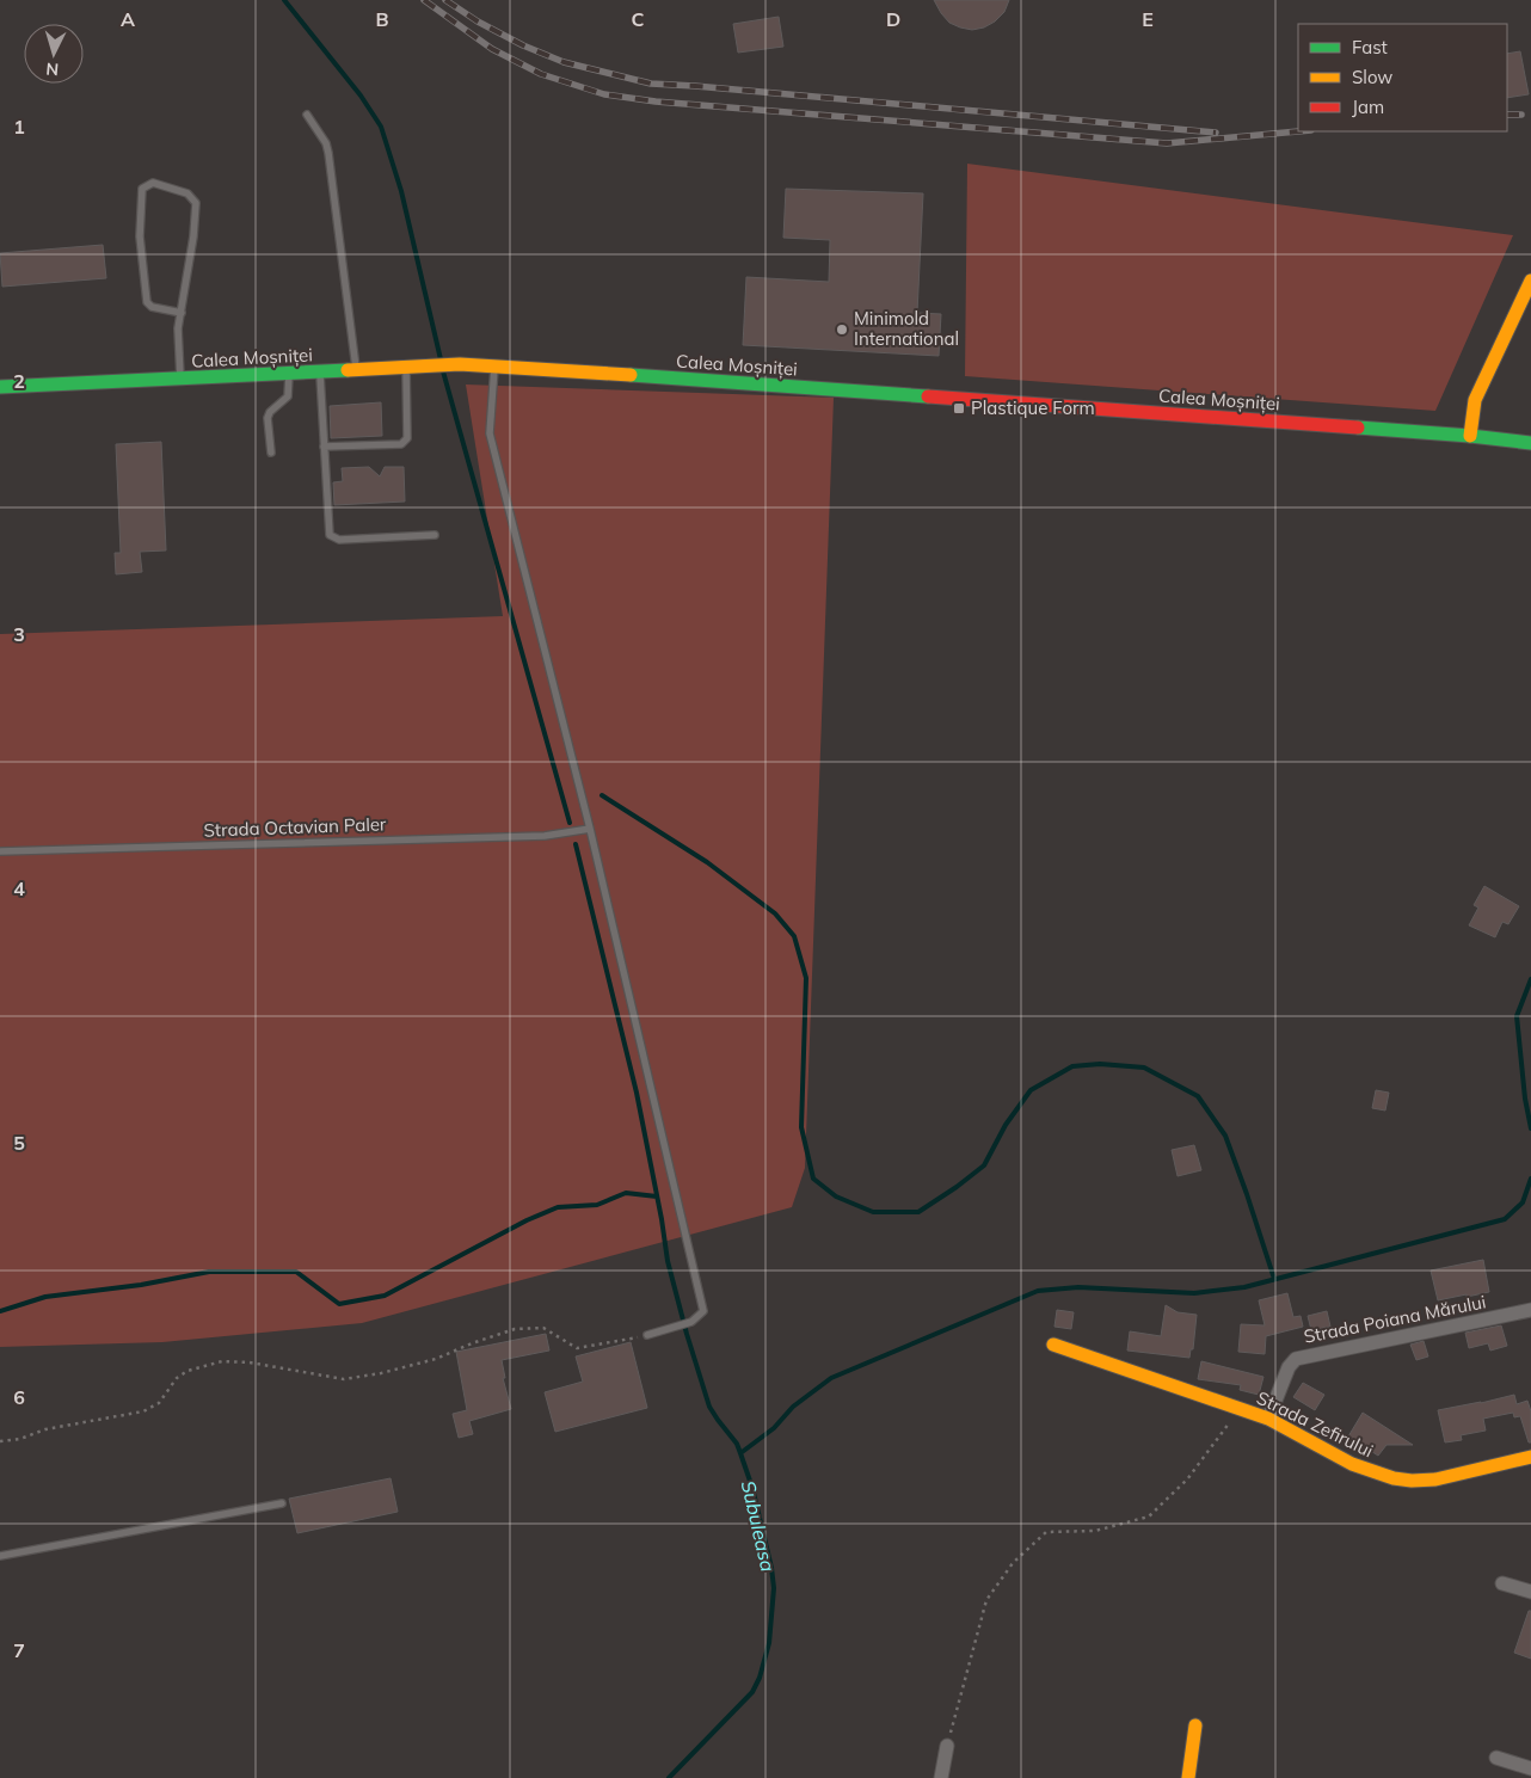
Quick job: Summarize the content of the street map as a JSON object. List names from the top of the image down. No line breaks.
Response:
{"streets":{"street":["Calea Moșniței","Strada Poiana Mărului","Strada Zefirului"],"lane":["Strada Octavian Paler"]},"crossings":[["Strada Poiana Mărului","Strada Zefirului"]],"water":["Subuleasa"],"places":{"other":["Minimold International"],"transit":["Plastique Form"]},"legend":["Fast","Slow","Jam"],"north":"bottom","grid":{"columns":["A","B","C","D","E"],"rows":["1","2","3","4","5","6","7"]}}
